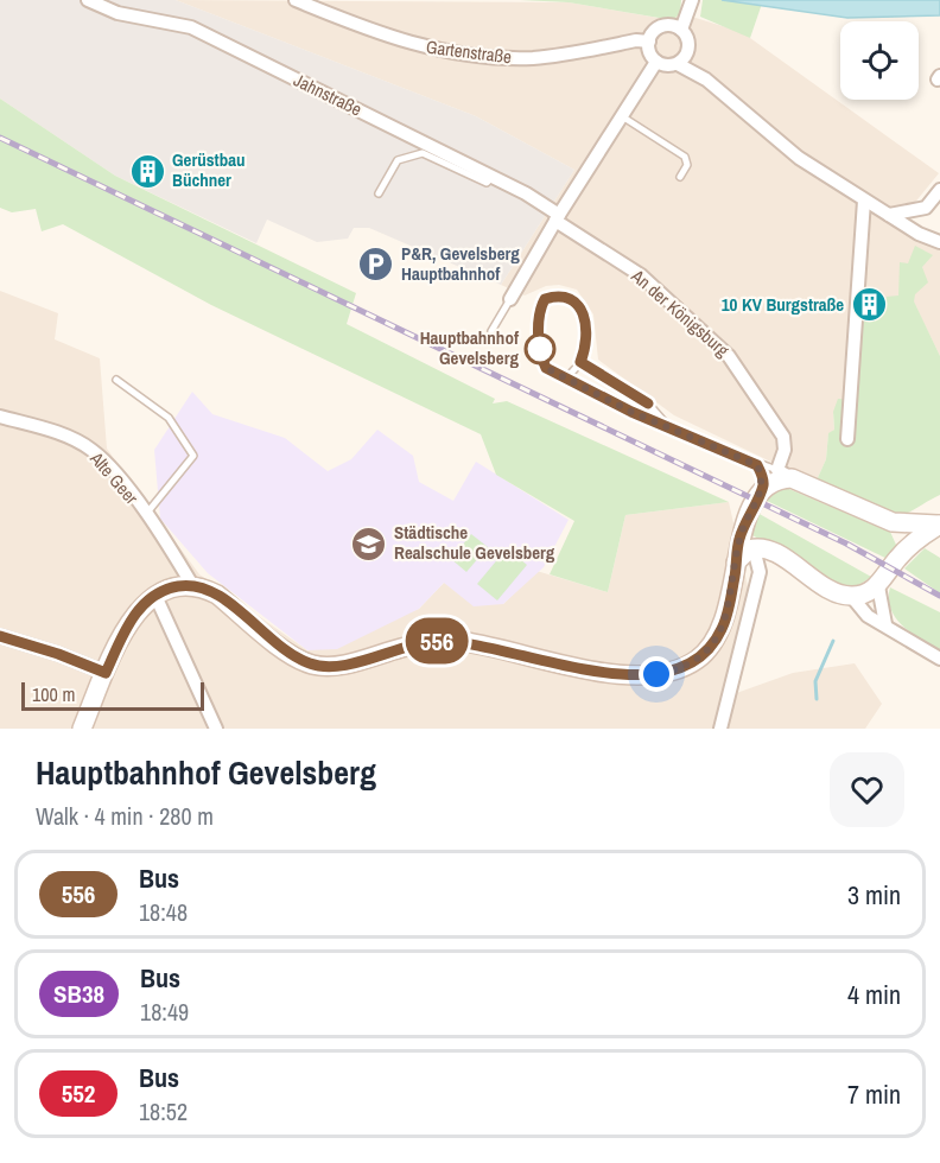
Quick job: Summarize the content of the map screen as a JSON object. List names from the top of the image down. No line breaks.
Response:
{"streets":{"street":["Gartenstraße","Jahnstraße","An der Königsburg","Alte Geer"]},"crossings":[["Jahnstraße","An der Königsburg"]],"places":{"building":["Gerüstbau Büchner","10 KV Burgstraße"],"parking":["P&R, Gevelsberg Hauptbahnhof"],"other":["Hauptbahnhof Gevelsberg"],"school or university":["Städtische Realschule Gevelsberg"]},"lines":["bus line 556"],"scale_bar":"100 m","page":{"on_map":"556","scale":"100 m","heading":["Hauptbahnhof Gevelsberg","Walk · 4 min · 280 m"],"list":[{"mark":"556","name":"Bus","note":"18:48","value":"3 min"},{"mark":"SB38","name":"Bus","note":"18:49","value":"4 min"},{"mark":"552","name":"Bus","note":"18:52","value":"7 min"}]}}
